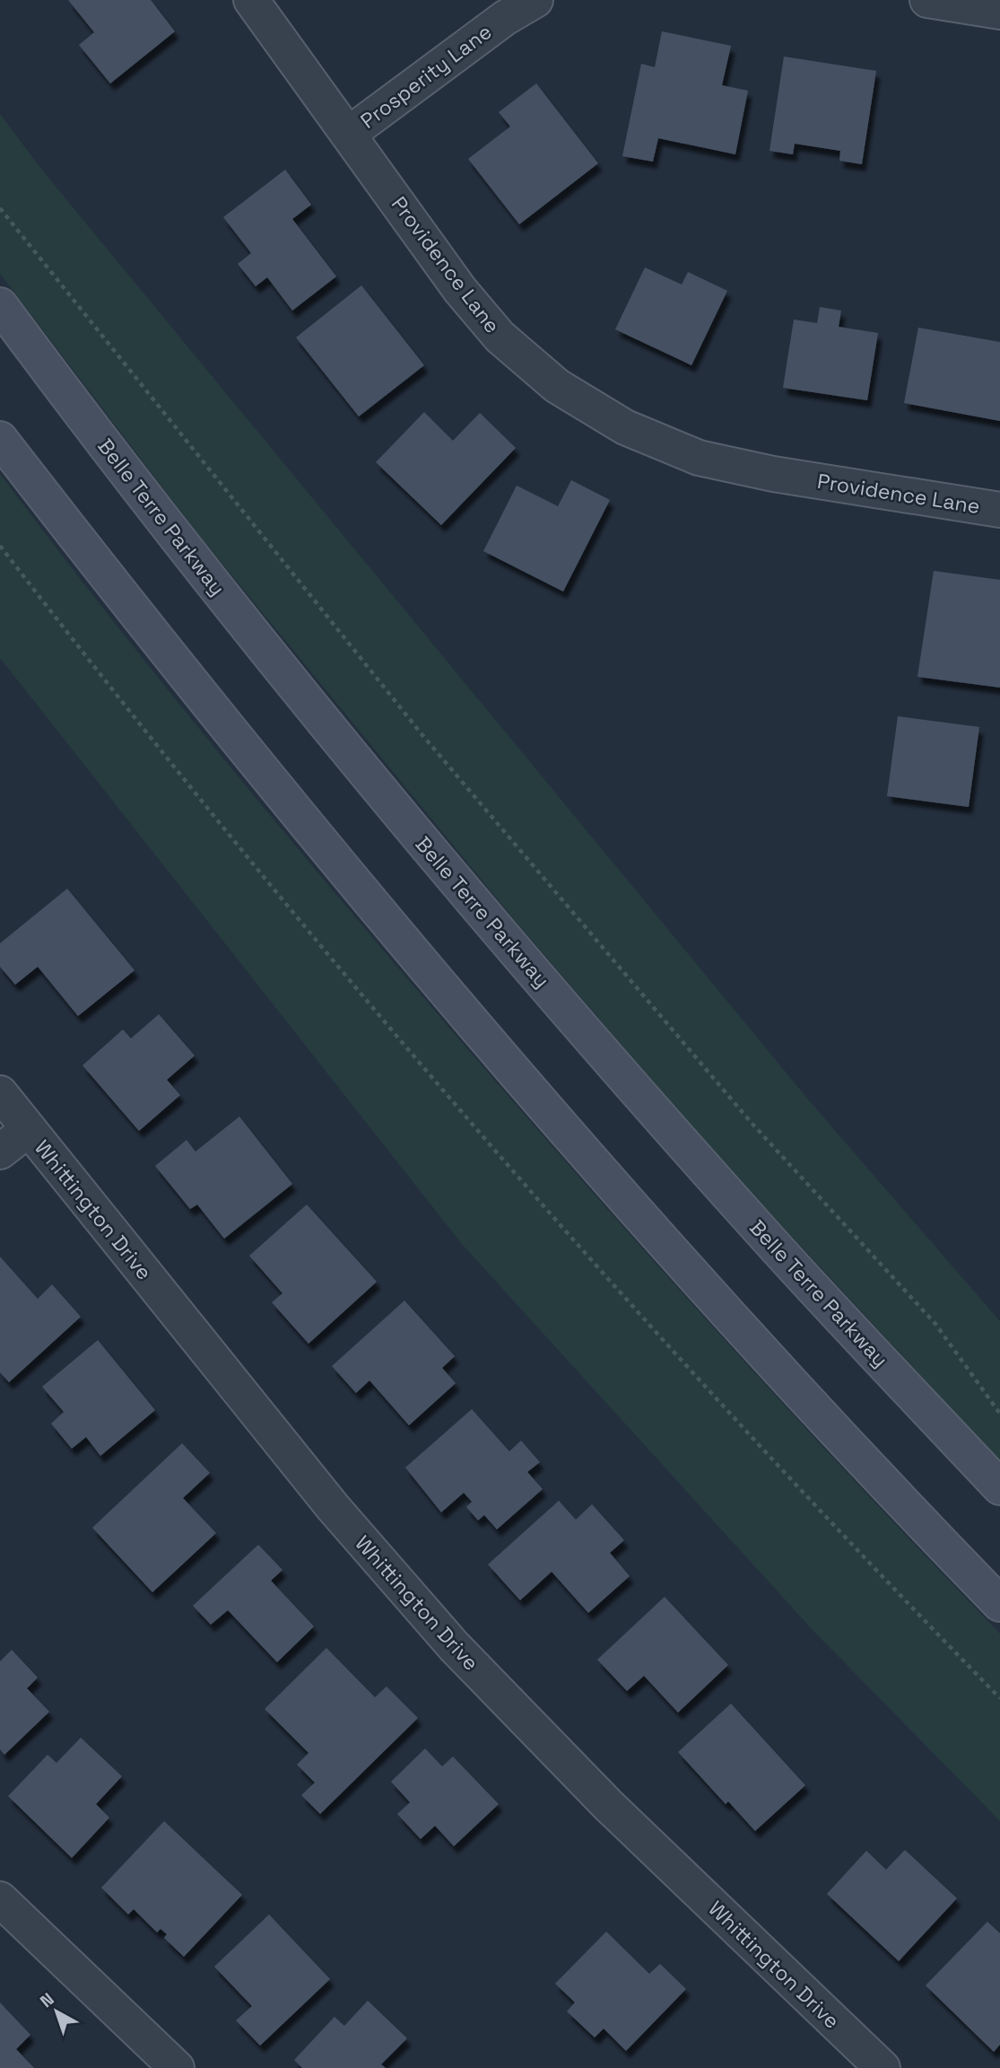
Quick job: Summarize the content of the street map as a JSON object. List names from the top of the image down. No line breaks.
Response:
{"streets":{"main road":["Belle Terre Parkway"],"street":["Prosperity Lane","Providence Lane","Whittington Drive"]},"crossings":[["Prosperity Lane","Providence Lane"]],"north":"top left"}
